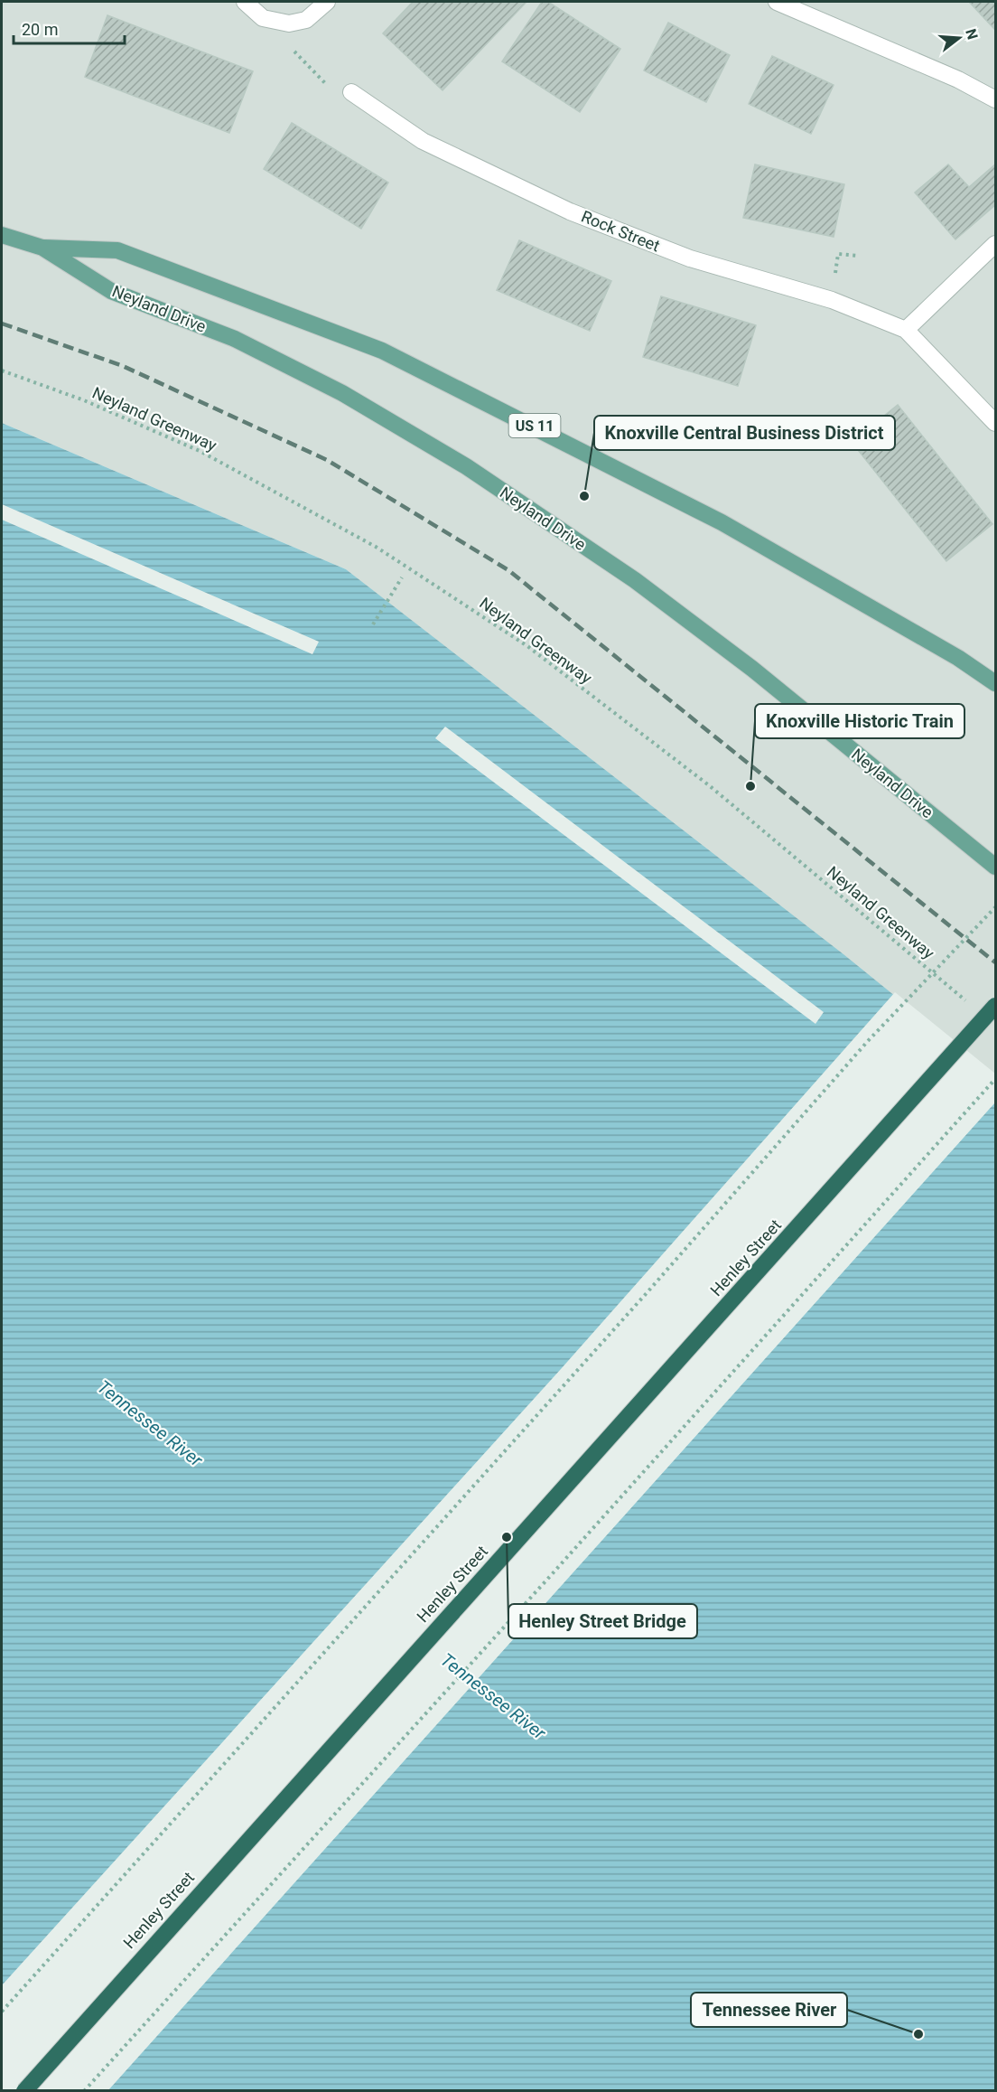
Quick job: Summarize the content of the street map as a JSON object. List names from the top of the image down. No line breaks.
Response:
{"streets":{"highway":["Henley Street"],"main road":["Neyland Drive","US 11"],"street":["Rock Street"],"path":["Neyland Greenway"]},"water":["Tennessee River"],"places":["Knoxville Central Business District","Knoxville Historic Train","Henley Street Bridge","Tennessee River"],"scale_bar":"20 m","north":"right"}
